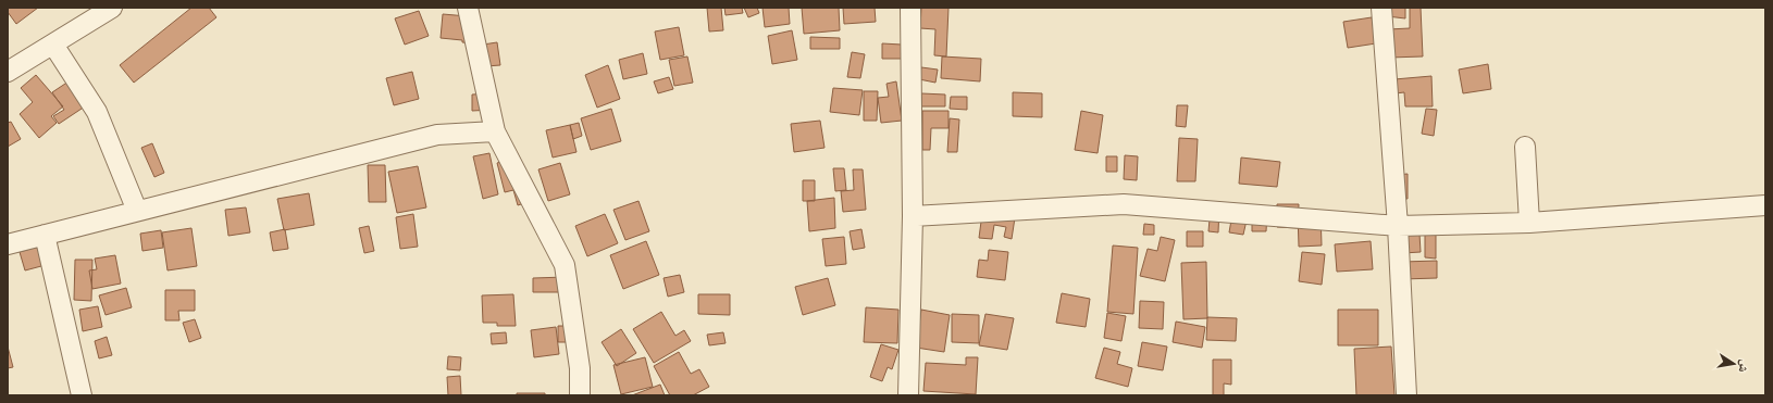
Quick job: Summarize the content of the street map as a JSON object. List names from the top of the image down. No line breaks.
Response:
{"north":"right"}
